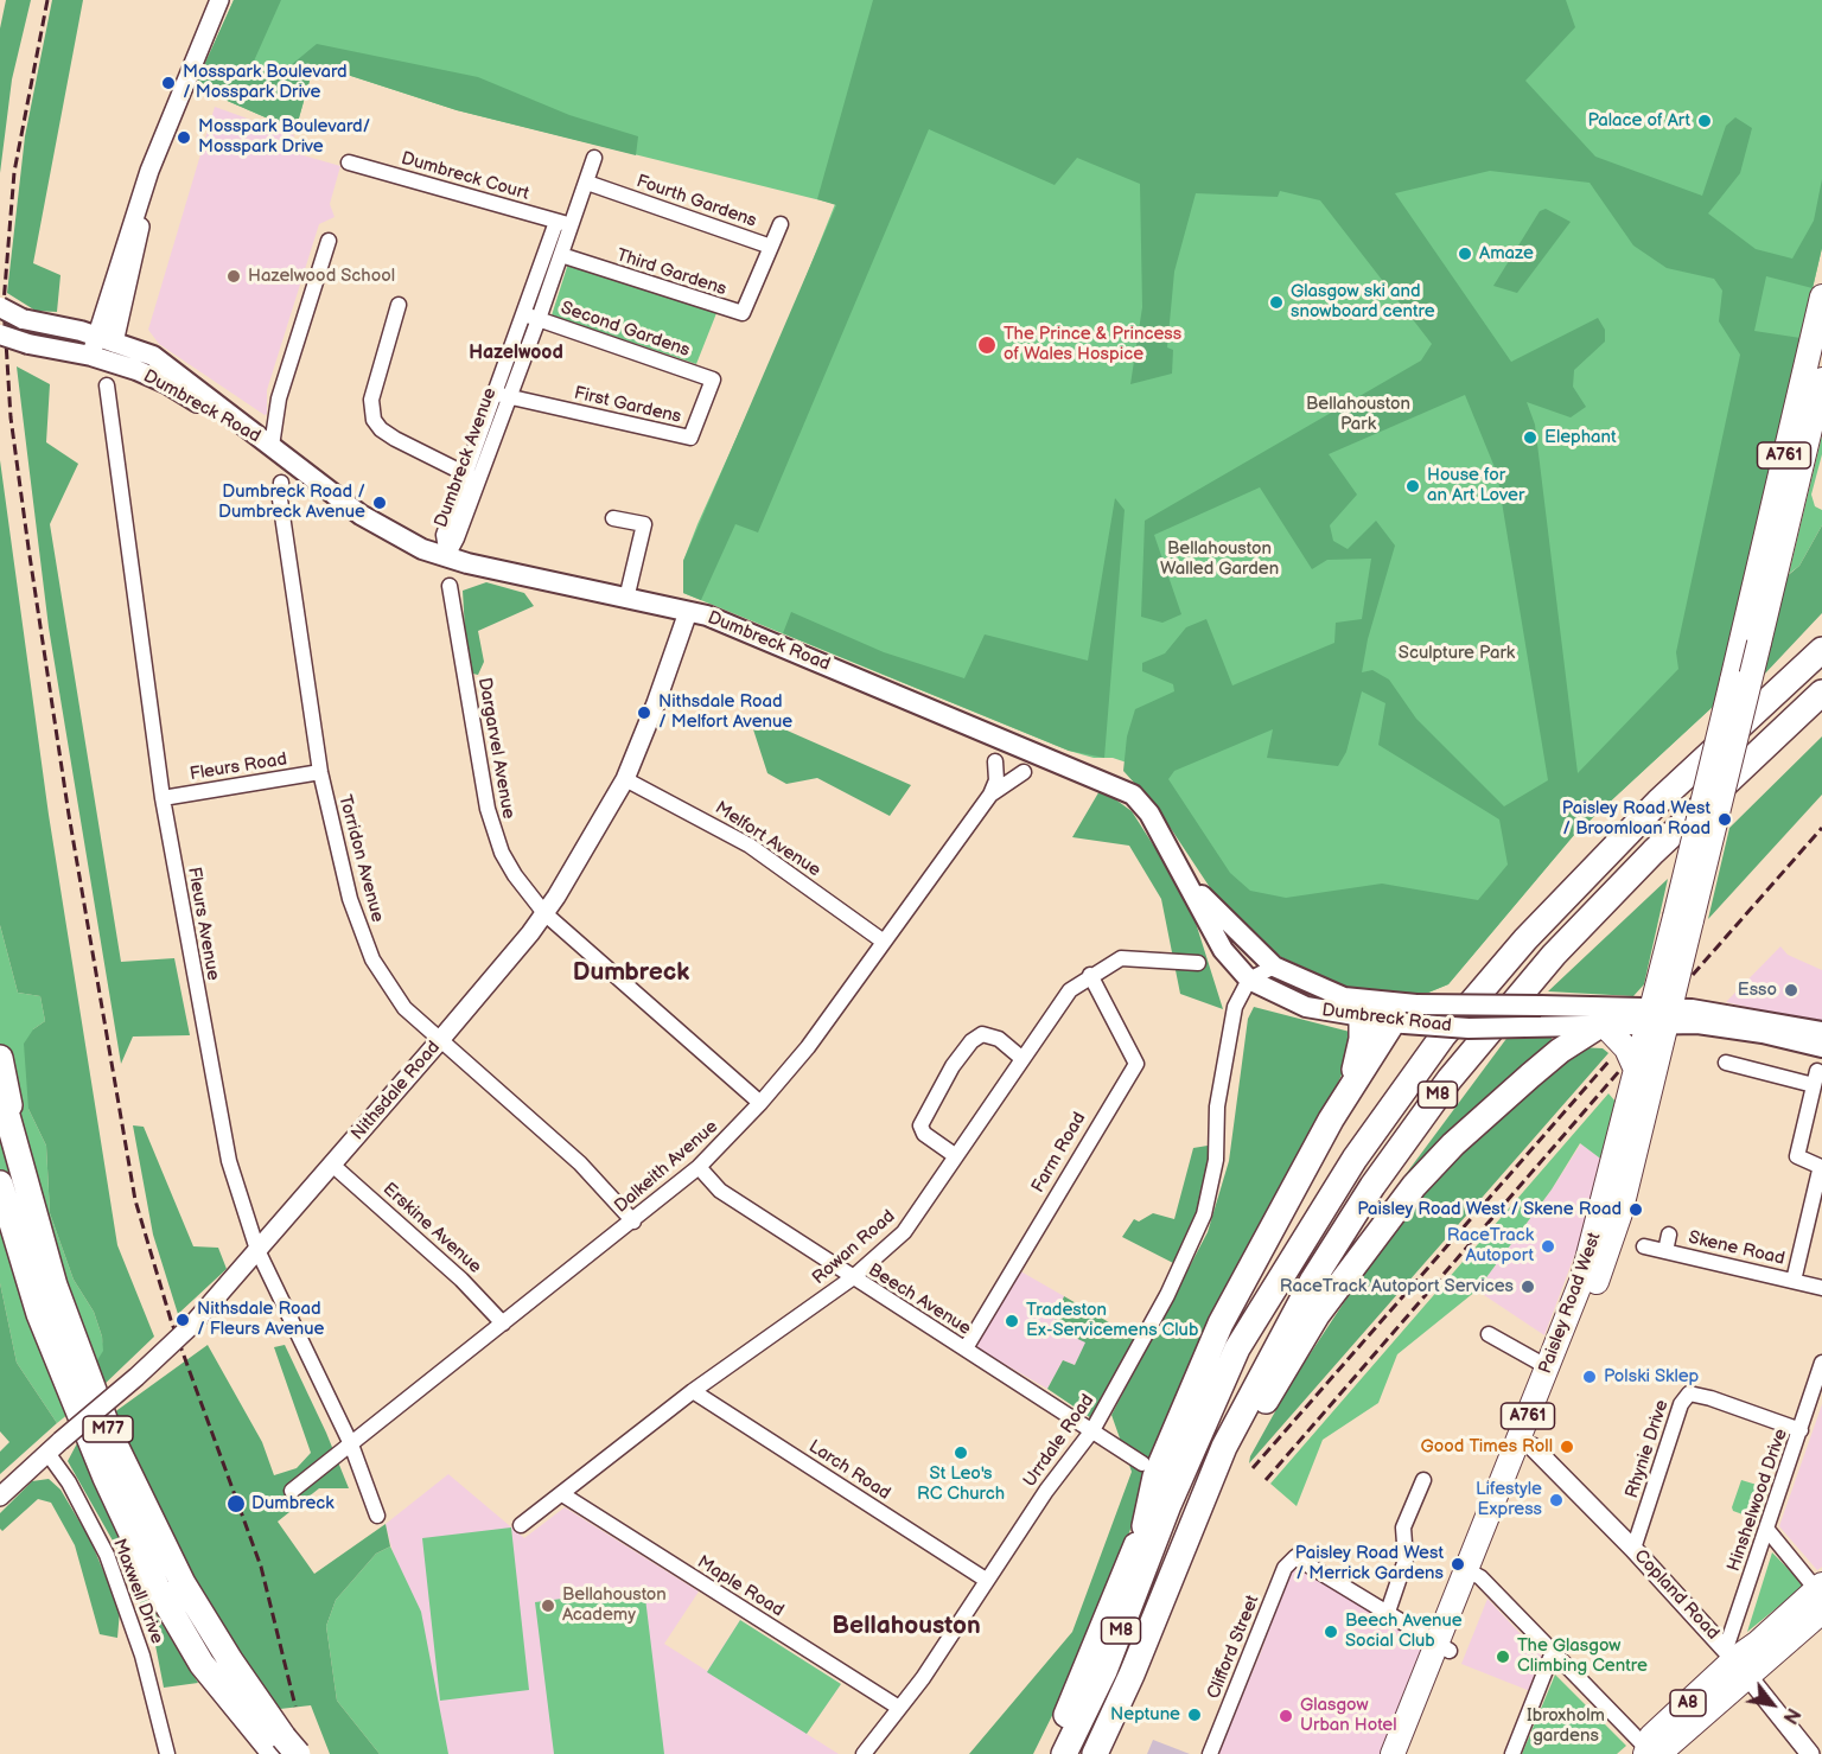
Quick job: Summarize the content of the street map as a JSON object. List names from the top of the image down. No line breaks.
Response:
{"streets":{"highway":["M8","M77"],"main road":["Dumbreck Road","A761","Paisley Road West","A8"],"street":["Dumbreck Court","Fourth Gardens","Third Gardens","Second Gardens","First Gardens","Dumbreck Avenue","Dargarvel Avenue","Fleurs Road","Melfort Avenue","Torridon Avenue","Fleurs Avenue","Nithsdale Road","Farm Road","Dalkeith Avenue","Erskine Avenue","Rowan Road","Skene Road","Beech Avenue","Urrdale Road","Rhynie Drive","Larch Road","Hinshelwood Drive","Maple Road","Maxwell Drive","Copland Road","Clifford Street"]},"crossings":[["Dumbreck Court","Dumbreck Avenue"],["Fourth Gardens","Third Gardens"],["Fourth Gardens","Dumbreck Avenue"],["Third Gardens","Dumbreck Avenue"],["Second Gardens","First Gardens"],["Second Gardens","Dumbreck Avenue"],["First Gardens","Dumbreck Avenue"],["Dumbreck Road","Dumbreck Avenue"],["Dumbreck Road","Nithsdale Road"],["Dumbreck Road","M8"],["Dumbreck Road","Paisley Road West"],["Dumbreck Road","Urrdale Road"],["A761","Paisley Road West"],["Dargarvel Avenue","Nithsdale Road"],["Dargarvel Avenue","Dalkeith Avenue"],["Fleurs Road","Torridon Avenue"],["Fleurs Road","Fleurs Avenue"],["Melfort Avenue","Nithsdale Road"],["Melfort Avenue","Dalkeith Avenue"],["Torridon Avenue","Nithsdale Road"],["Torridon Avenue","Dalkeith Avenue"],["Fleurs Avenue","Nithsdale Road"],["Fleurs Avenue","Dalkeith Avenue"],["Nithsdale Road","Erskine Avenue"],["Nithsdale Road","Maxwell Drive"],["Farm Road","Rowan Road"],["Farm Road","Beech Avenue"],["Dalkeith Avenue","Erskine Avenue"],["Dalkeith Avenue","Beech Avenue"],["Rowan Road","Beech Avenue"],["Rowan Road","Larch Road"],["Rowan Road","Maple Road"],["Beech Avenue","Urrdale Road"],["Paisley Road West","Copland Road"],["Urrdale Road","Larch Road"],["Urrdale Road","Maple Road"],["Rhynie Drive","Hinshelwood Drive"],["Rhynie Drive","Copland Road"],["Hinshelwood Drive","Copland Road"],["Hinshelwood Drive","A8"],["Copland Road","A8"]],"districts":["Hazelwood","Dumbreck","Bellahouston"],"parks":["Bellahouston Park","Bellahouston Walled Garden","Sculpture Park","Ibroxholm gardens"],"places":["Mosspark Boulevard / Mosspark Drive","Palace of Art","Mosspark Boulevard/ Mosspark Drive","Amaze","Hazelwood School","Glasgow ski and snowboard centre","The Prince & Princess of Wales Hospice","Elephant","House for an Art Lover","Dumbreck Road / Dumbreck Avenue","Nithsdale Road / Melfort Avenue","Paisley Road West / Broomloan Road","Esso","Paisley Road West / Skene Road","RaceTrack Autoport","RaceTrack Autoport Services","Nithsdale Road / Fleurs Avenue","Tradeston Ex-Servicemens Club","Polski Sklep","Good Times Roll","St Leo's RC Church","Lifestyle Express","Dumbreck","Paisley Road West / Merrick Gardens","Bellahouston Academy","Beech Avenue Social Club","The Glasgow Climbing Centre","Neptune","Glasgow Urban Hotel"],"north":"bottom right"}
